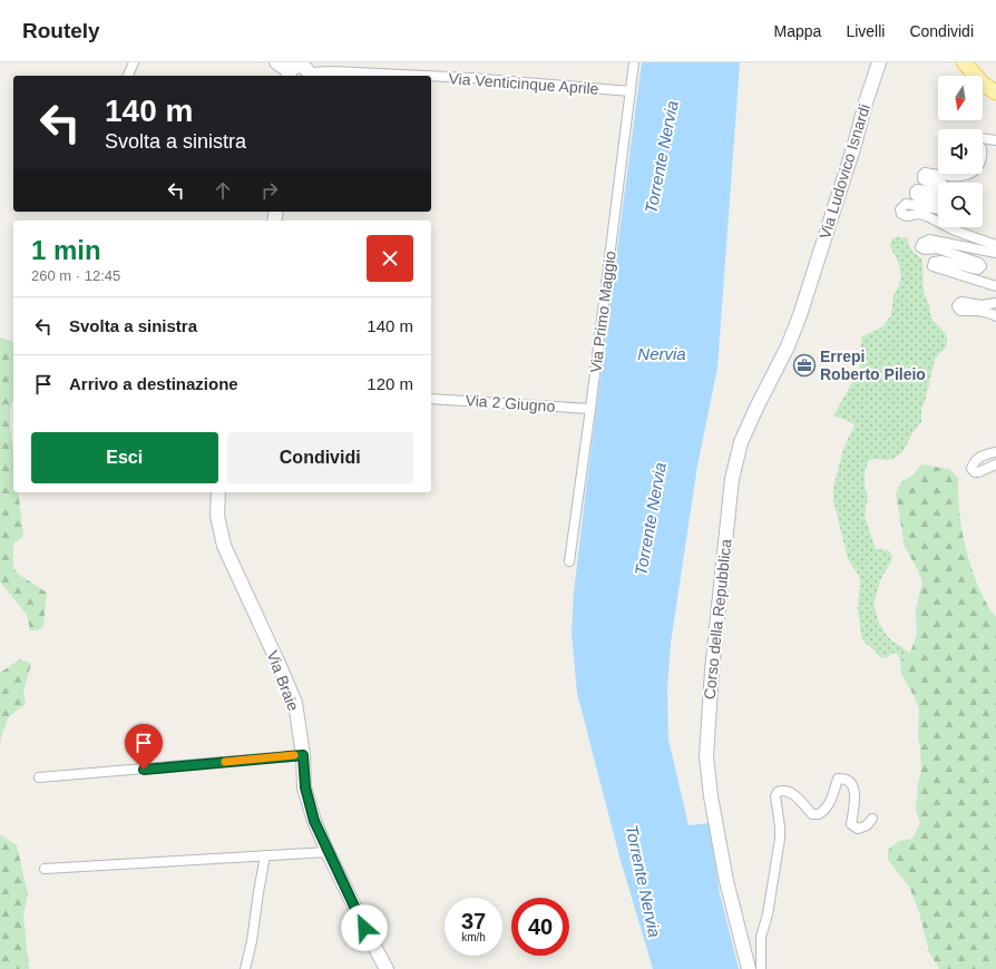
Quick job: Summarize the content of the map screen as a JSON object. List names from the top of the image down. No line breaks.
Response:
{"streets":{"main road":["Via Ludovico Isnardi","Corso della Repubblica","Via Braie"],"street":["Via Venticinque Aprile","Via Primo Maggio","Via 2 Giugno"]},"crossings":[["Via Venticinque Aprile","Via Primo Maggio"],["Via Ludovico Isnardi","Corso della Repubblica"],["Via Primo Maggio","Via 2 Giugno"]],"water":["Torrente Nervia","Nervia"],"places":{"office":["Errepi Roberto Pileio"]},"north":"bottom","page":{"header":"Routely","nav":["Mappa","Livelli","Condividi"],"turn":["140 m","Svolta a sinistra"],"heading":["1 min","260 m · 12:45"],"list":[{"name":"Svolta a sinistra","value":"140 m"},{"name":"Arrivo a destinazione","value":"120 m"}],"buttons":["Esci","Condividi"],"speed":"37 km/h","limit":"40"}}
